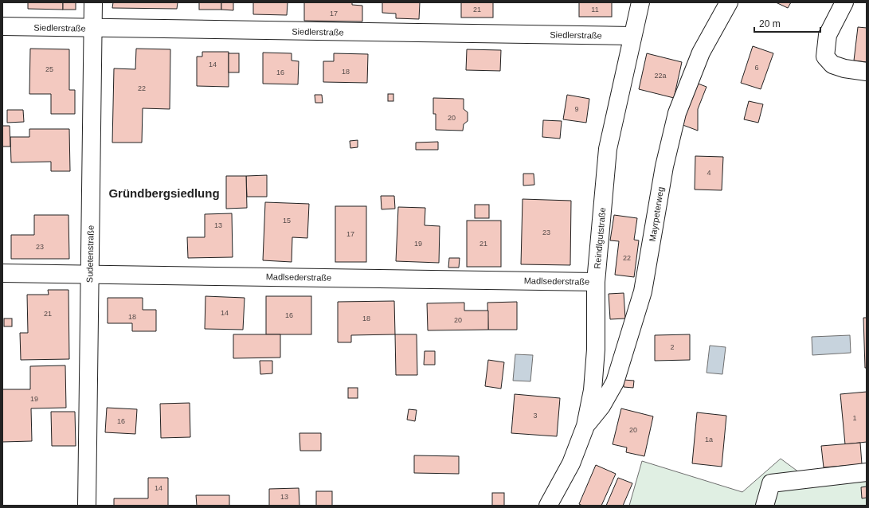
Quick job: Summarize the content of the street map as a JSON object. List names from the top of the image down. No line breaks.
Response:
{"streets":{"street":["Siedlerstraße","Mayrpeterweg","Reindlgutstraße","Sudetenstraße","Madlsederstraße"]},"crossings":[["Siedlerstraße","Reindlgutstraße"],["Siedlerstraße","Sudetenstraße"],["Mayrpeterweg","Reindlgutstraße"],["Reindlgutstraße","Madlsederstraße"],["Sudetenstraße","Madlsederstraße"]],"districts":["Gründbergsiedlung"],"house_numbers":["21","11","17","14","6","25","18","16","22a","22","9","20","4","15","13","23","17","19","21","23","22","14","21","16","18","18","20","2","19","3","1","16","20","1a","14","13"],"scale_bar":"20 m"}
